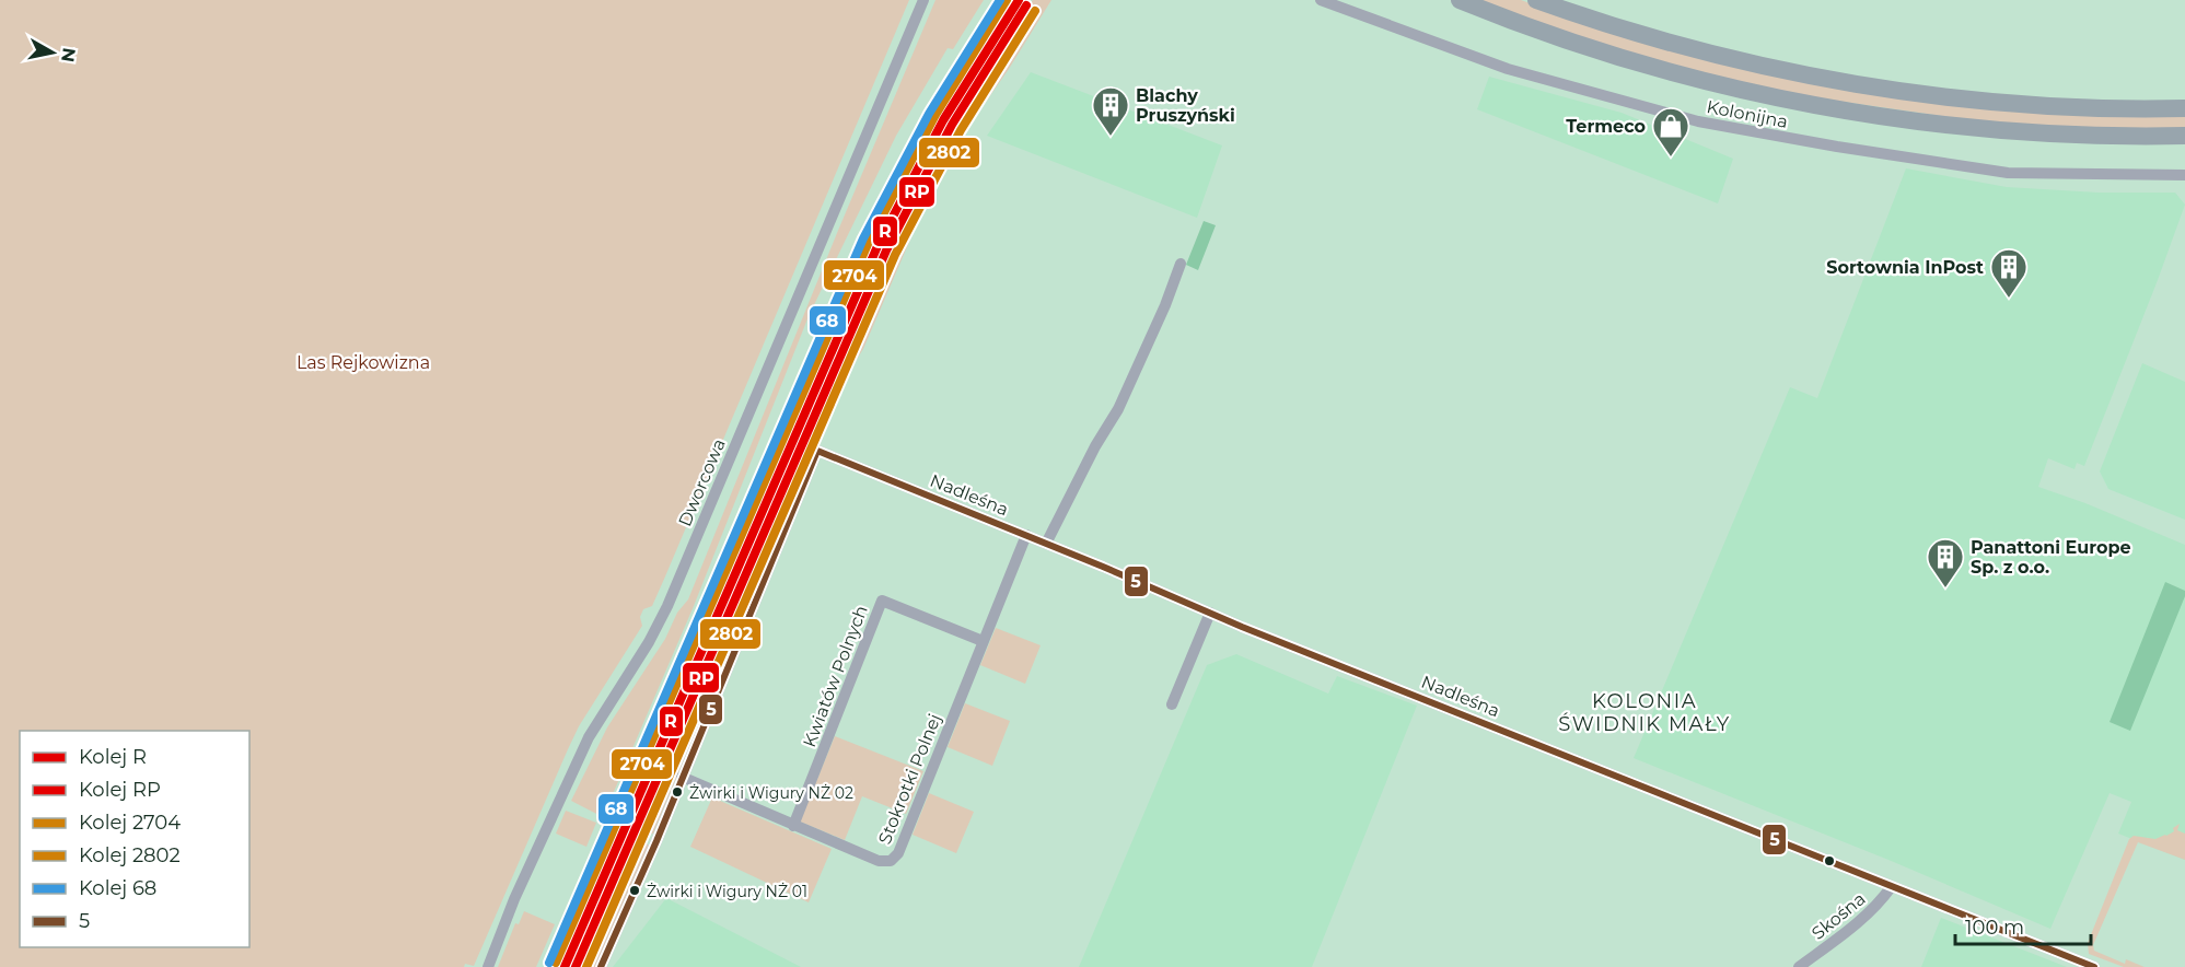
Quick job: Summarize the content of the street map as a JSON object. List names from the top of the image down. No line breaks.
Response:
{"streets":{"street":["Kolonijna","Dworcowa","Nadleśna","Kwiatów Polnych","Stokrotki Polnej","Skośna"]},"crossings":[["Nadleśna","Stokrotki Polnej"],["Nadleśna","Skośna"],["Kwiatów Polnych","Stokrotki Polnej"]],"districts":["KOLONIA ŚWIDNIK MAŁY"],"parks":["Las Rejkowizna"],"places":{"building":["Blachy Pruszyński","Sortownia InPost","Panattoni Europe Sp. z o.o."],"shop":["Termeco"],"other":["Żwirki i Wigury NŻ 02","Żwirki i Wigury NŻ 01"]},"lines":["rail line R","rail line 2704","rail line 68","rail line RP","rail line 2802","transit line 5"],"legend":["Kolej R","Kolej RP","Kolej 2704","Kolej 2802","Kolej 68","5"],"scale_bar":"100 m","north":"right"}
